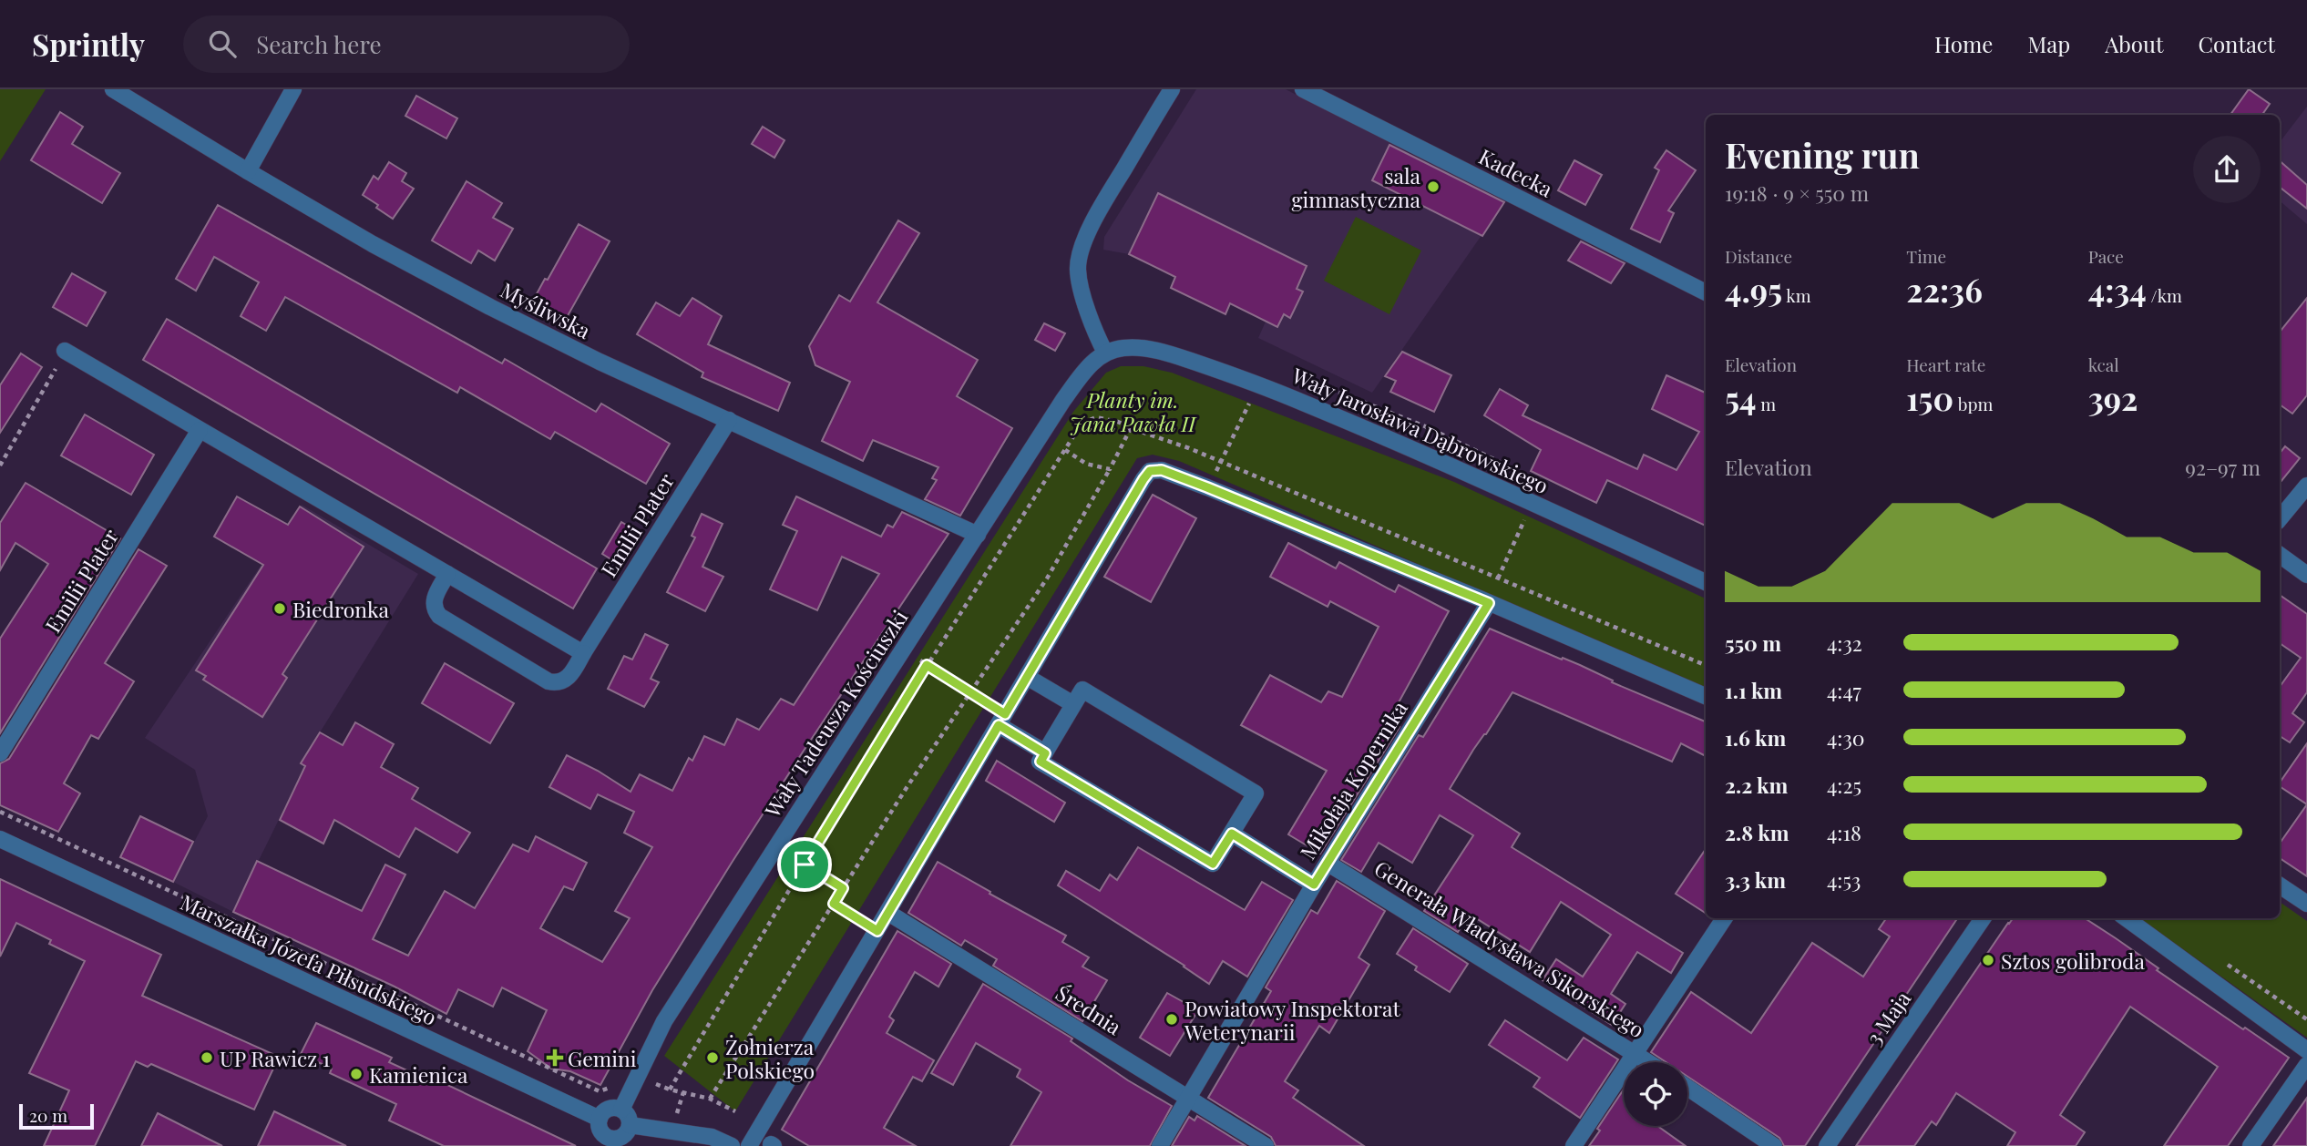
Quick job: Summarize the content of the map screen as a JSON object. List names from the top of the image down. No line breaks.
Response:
{"streets":{"street":["Kadecka","Myśliwska","Wały Jarosława Dąbrowskiego","Emilii Plater","Wały Tadeusza Kościuszki","Mikołaja Kopernika","Generała Władysława Sikorskiego","Marszałka Józefa Piłsudskiego","Średnia","3 Maja"]},"crossings":[["Myśliwska","Emilii Plater"],["Myśliwska","Wały Tadeusza Kościuszki"],["Wały Jarosława Dąbrowskiego","Wały Tadeusza Kościuszki"],["Wały Tadeusza Kościuszki","Marszałka Józefa Piłsudskiego"],["Mikołaja Kopernika","Generała Władysława Sikorskiego"],["Mikołaja Kopernika","Średnia"]],"parks":["Planty im. Jana Pawła II"],"places":{"other":["sala gimnastyczna","Biedronka","Sztos golibroda","Powiatowy Inspektorat Weterynarii","UP Rawicz 1","Żołnierza Polskiego","Kamienica"],"health":["Gemini"]},"scale_bar":"20 m","page":{"header":"Sprintly","search":"Search here","nav":["Home","Map","About","Contact"],"heading":["Evening run","19:18 · 9 × 550 m"],"stats":[["Distance","4.95 km"],["Time","22:36"],["Pace","4:34 /km"],["Elevation","54 m"],["Heart rate","150 bpm"],["kcal","392"]],"chart":["Elevation","92–97 m"],"list":[{"name":"550 m","note":"4:32"},{"name":"1.1 km","note":"4:47"},{"name":"1.6 km","note":"4:30"},{"name":"2.2 km","note":"4:25"},{"name":"2.8 km","note":"4:18"},{"name":"3.3 km","note":"4:53"}],"scale":"20 m"}}
